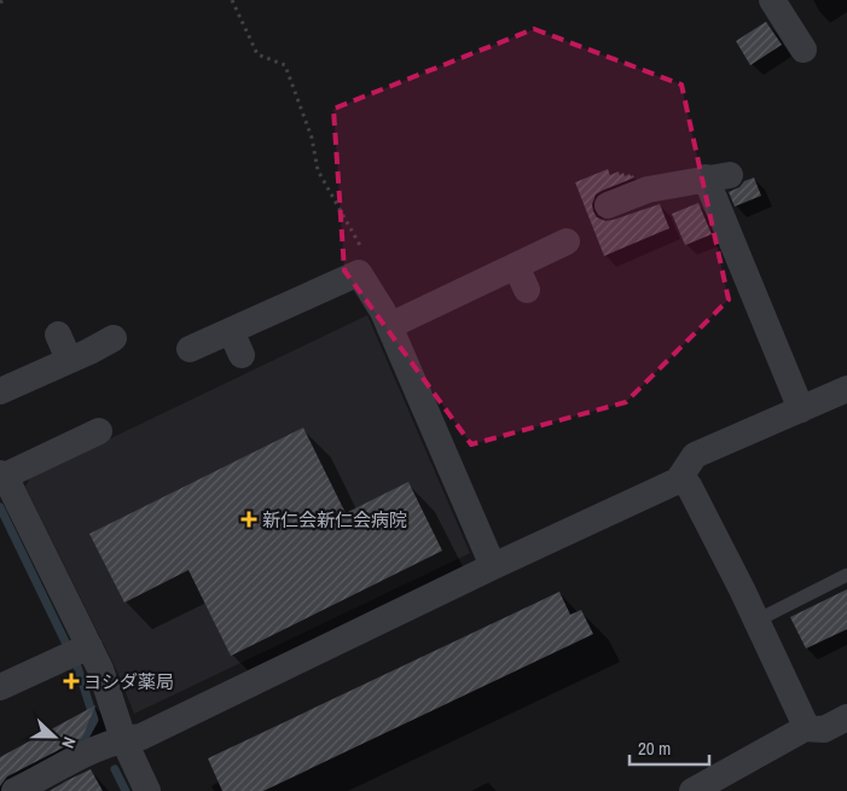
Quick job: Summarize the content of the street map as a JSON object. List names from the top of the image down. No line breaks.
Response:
{"places":{"health":["新仁会新仁会病院","ヨシダ薬局"]},"scale_bar":"20 m","north":"right"}
